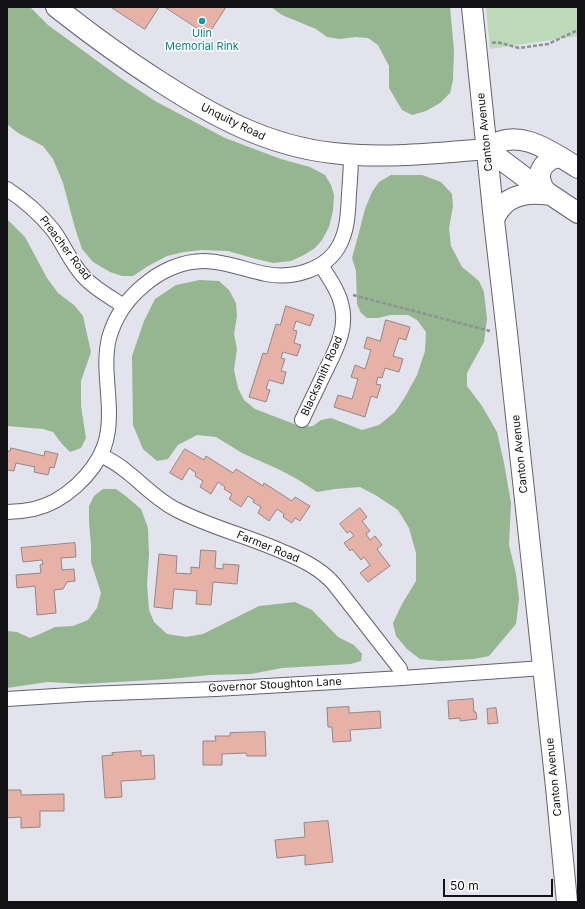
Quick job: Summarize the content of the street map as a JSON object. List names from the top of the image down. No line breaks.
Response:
{"streets":{"main road":["Unquity Road","Canton Avenue"],"street":["Preacher Road","Blacksmith Road","Farmer Road","Governor Stoughton Lane"]},"crossings":[["Unquity Road","Canton Avenue"],["Canton Avenue","Governor Stoughton Lane"],["Farmer Road","Governor Stoughton Lane"]],"places":["Ulin Memorial Rink"],"scale_bar":"50 m"}
